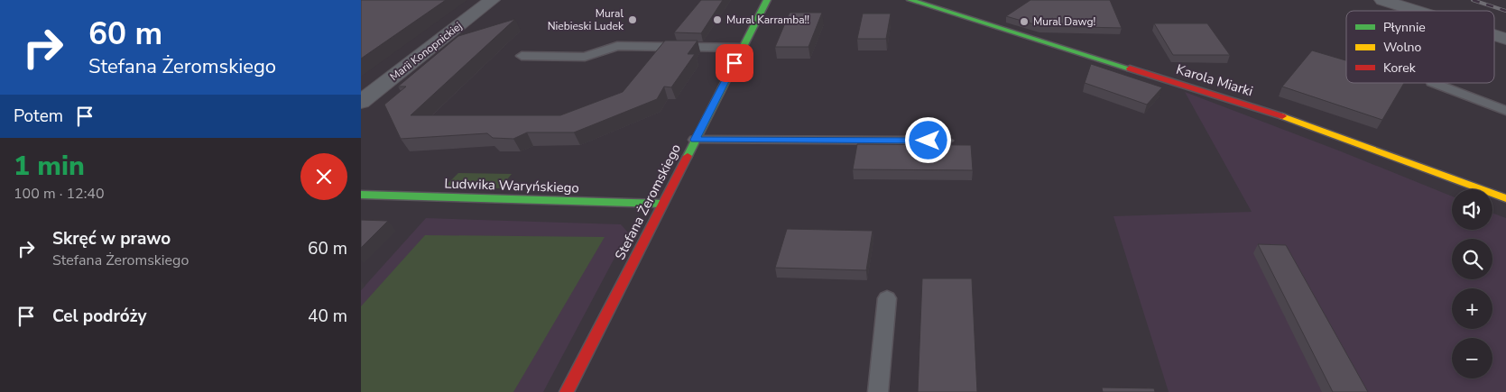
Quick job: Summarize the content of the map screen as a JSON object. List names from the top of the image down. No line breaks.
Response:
{"streets":{"street":["Marii Konopnickiej","Karola Miarki","Ludwika Waryńskiego","Stefana Żeromskiego"]},"crossings":[["Ludwika Waryńskiego","Stefana Żeromskiego"]],"places":["Mural Niebieski Ludek","Mural Karramba!!","Mural Dawg!"],"legend":["Płynnie","Wolno","Korek"],"page":{"turn":["60 m","Stefana Żeromskiego"],"then":"Potem","heading":["1 min","100 m · 12:40"],"map_buttons":["+","−"],"list":[{"name":"Skręć w prawo","note":"Stefana Żeromskiego","value":"60 m"},{"name":"Cel podróży","value":"40 m"}]}}
